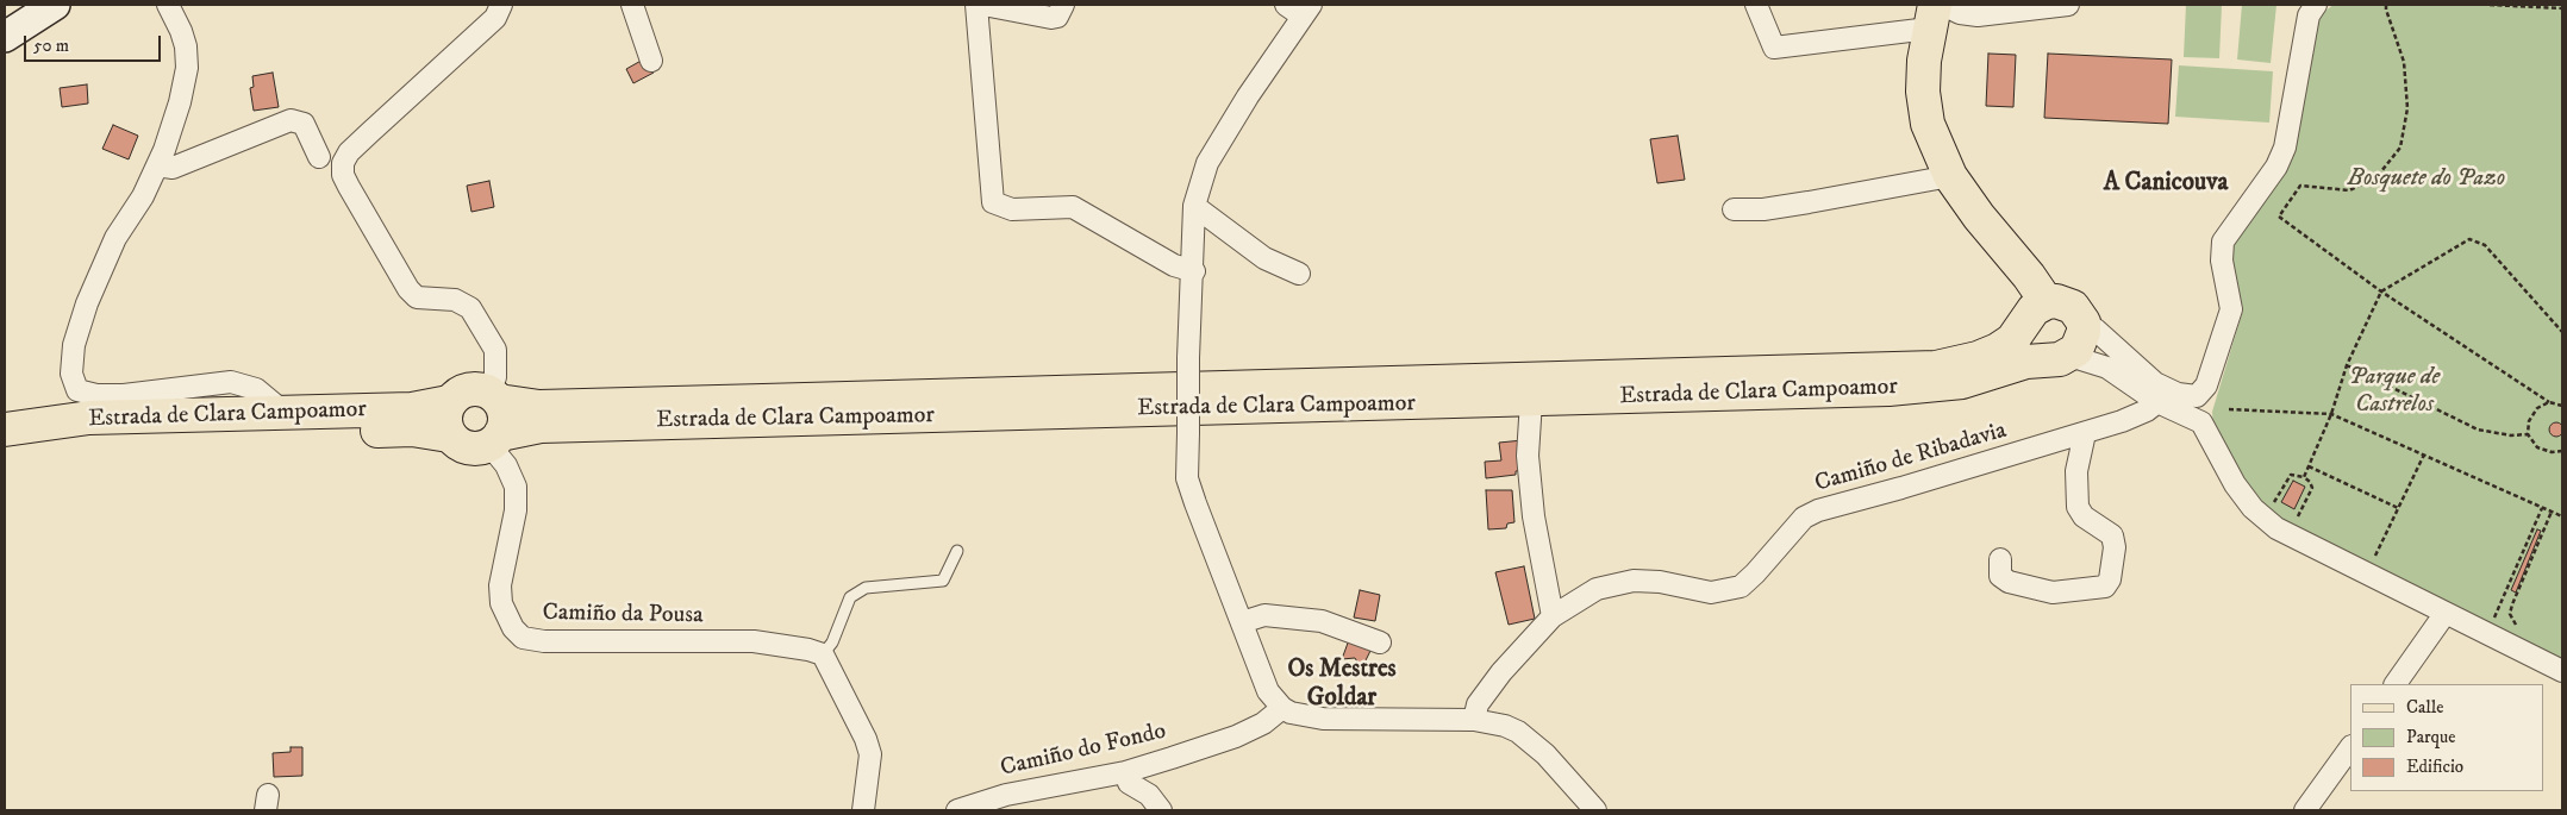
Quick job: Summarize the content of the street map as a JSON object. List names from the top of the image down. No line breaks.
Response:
{"streets":{"main road":["Estrada de Clara Campoamor"],"street":["Camiño de Ribadavia","Camiño da Pousa","Camiño do Fondo"]},"crossings":[["Estrada de Clara Campoamor","Camiño da Pousa"]],"districts":["A Canicouva","Os Mestres Goldar"],"parks":["Bosquete do Pazo","Parque de Castrelos"],"legend":["Calle","Parque","Edificio"],"scale_bar":"50 m"}
